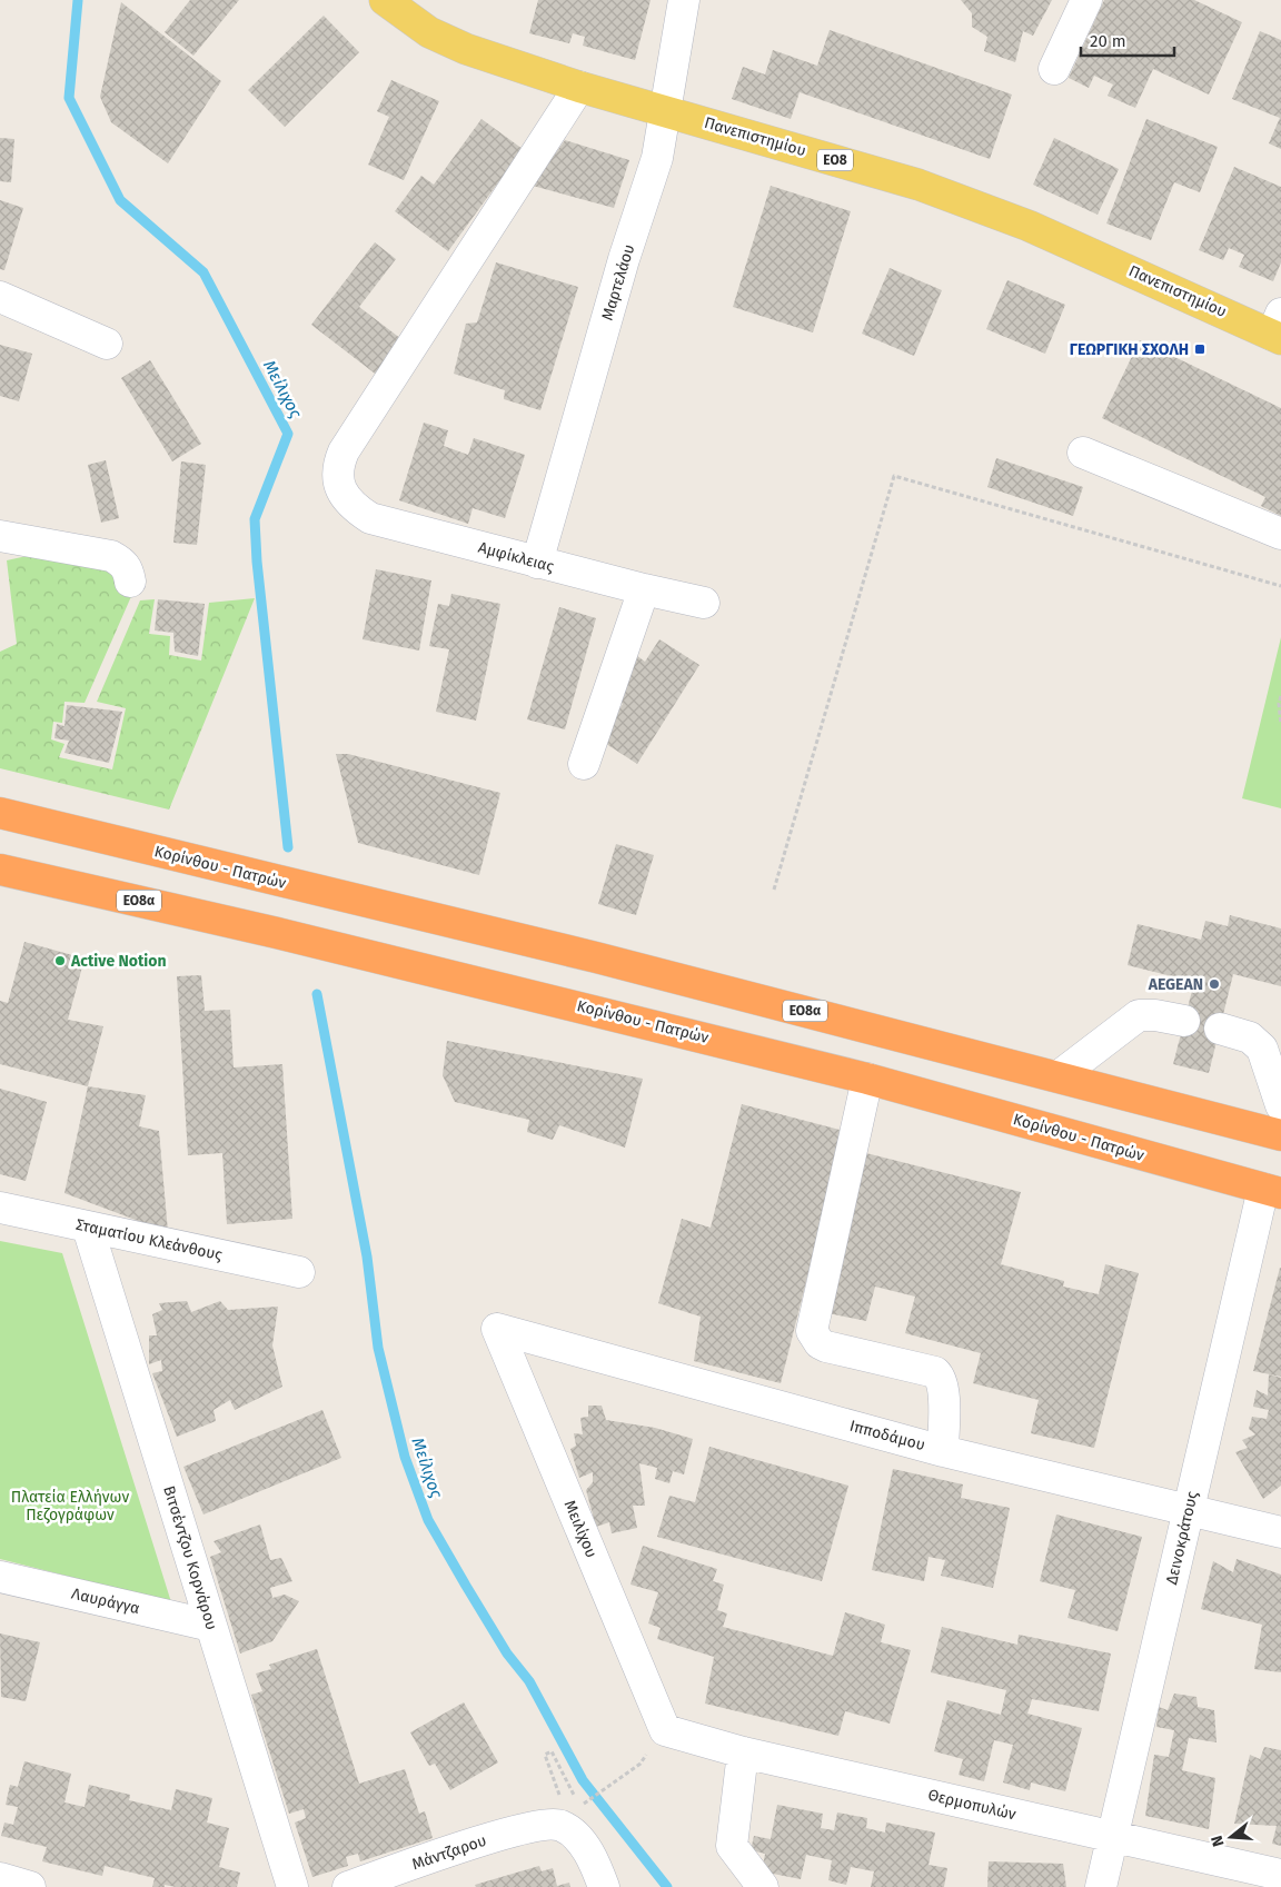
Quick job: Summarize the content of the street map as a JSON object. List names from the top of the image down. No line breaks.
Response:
{"streets":{"highway":["Κορίνθου - Πατρών","ΕΟ8α"],"main road":["Πανεπιστημίου","ΕΟ8"],"street":["Μαρτελάου","Αμφίκλειας","Σταματίου Κλεάνθους","Ιπποδάμου","Μειλίχου","Δεινοκράτους","Βιτσέντζου Κορνάρου","Λαυράγγα","Θερμοπυλών","Μάντζαρου"]},"crossings":[["Πανεπιστημίου","Μαρτελάου"],["Πανεπιστημίου","Αμφίκλειας"],["Μαρτελάου","Αμφίκλειας"],["Κορίνθου - Πατρών","Δεινοκράτους"],["Σταματίου Κλεάνθους","Βιτσέντζου Κορνάρου"],["Ιπποδάμου","Μειλίχου"],["Ιπποδάμου","Δεινοκράτους"],["Μειλίχου","Θερμοπυλών"],["Δεινοκράτους","Θερμοπυλών"],["Βιτσέντζου Κορνάρου","Λαυράγγα"]],"water":["Μείλιχος"],"parks":["Πλατεία Ελλήνων Πεζογράφων"],"places":{"transit":["ΓΕΩΡΓΙΚΗ ΣΧΟΛΗ"],"other":["Active Notion","AEGEAN"]},"scale_bar":"20 m","north":"left"}
